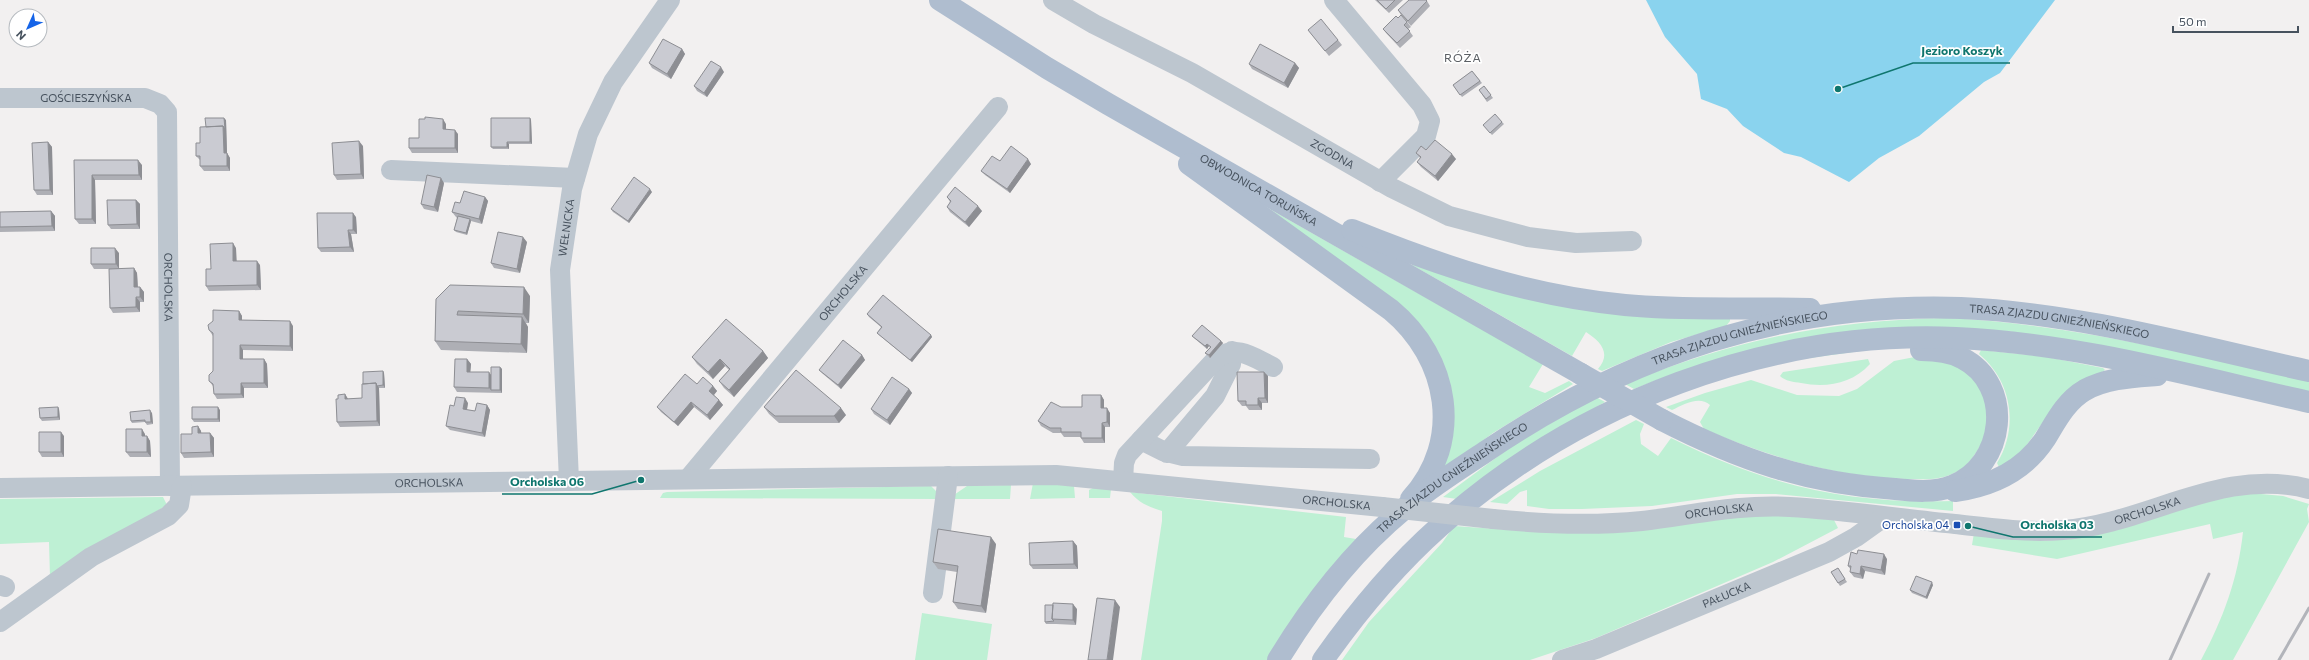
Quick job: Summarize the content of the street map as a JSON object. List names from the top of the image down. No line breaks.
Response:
{"streets":{"main road":["OBWODNICA TORUŃSKA","TRASA ZJAZDU GNIEŹNIEŃSKIEGO"],"street":["GOŚCIESZYŃSKA","ZGODNA","WEŁNICKA","ORCHOLSKA","PAŁUCKA"]},"crossings":[["GOŚCIESZYŃSKA","ORCHOLSKA"],["WEŁNICKA","ORCHOLSKA"],["ORCHOLSKA","TRASA ZJAZDU GNIEŹNIEŃSKIEGO"],["ORCHOLSKA","PAŁUCKA"]],"districts":["RÓŻA"],"places":{"other":["Jezioro Koszyk","Orcholska 06","Orcholska 03"],"transit":["Orcholska 04"]},"scale_bar":"50 m","north":"bottom left"}
